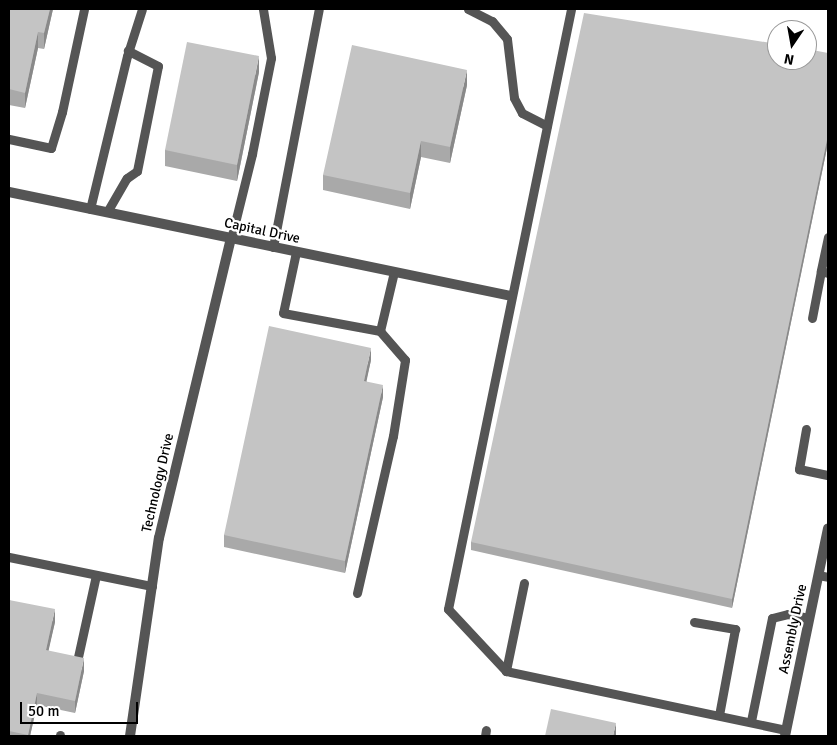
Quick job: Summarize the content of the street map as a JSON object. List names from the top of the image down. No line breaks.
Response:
{"streets":{"street":["Capital Drive","Technology Drive","Assembly Drive"]},"crossings":[["Capital Drive","Technology Drive"]],"scale_bar":"50 m","north":"bottom"}
